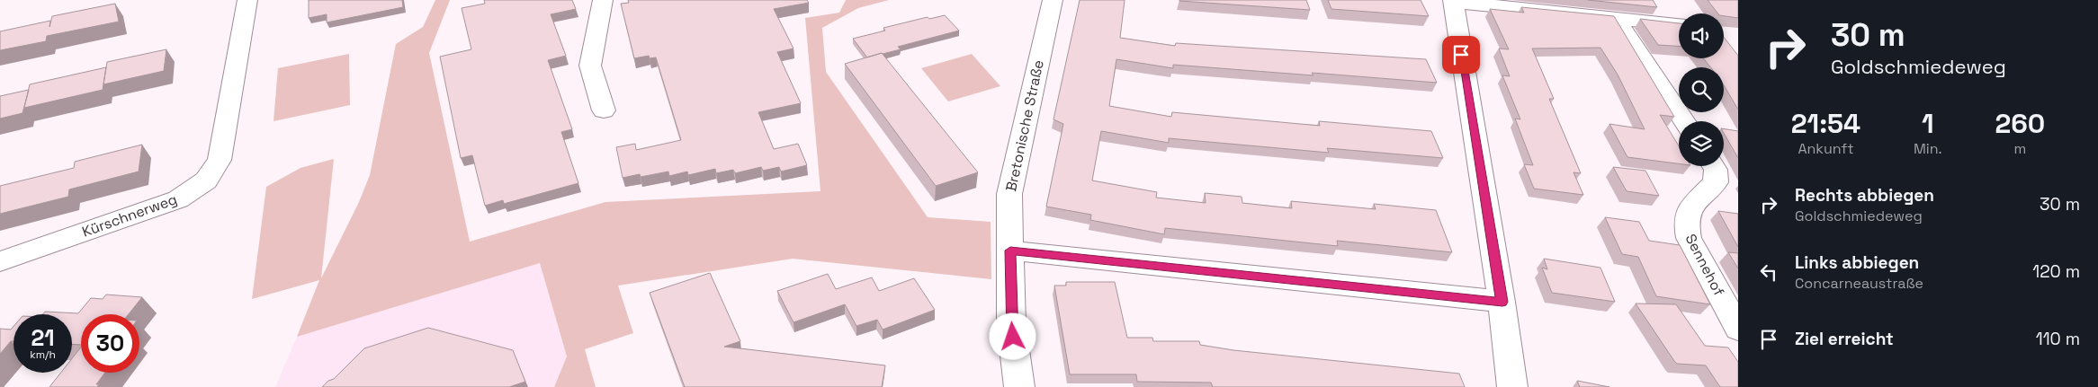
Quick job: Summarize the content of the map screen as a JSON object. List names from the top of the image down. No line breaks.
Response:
{"streets":{"street":["Bretonische Straße","Kürschnerweg","Sennehof"]},"page":{"turn":["30 m","Goldschmiedeweg"],"eta":["21:54","Ankunft","1","Min.","260","m"],"list":[{"name":"Rechts abbiegen","note":"Goldschmiedeweg","value":"30 m"},{"name":"Links abbiegen","note":"Concarneaustraße","value":"120 m"},{"name":"Ziel erreicht","value":"110 m"}],"speed":"21 km/h","limit":"30"}}
